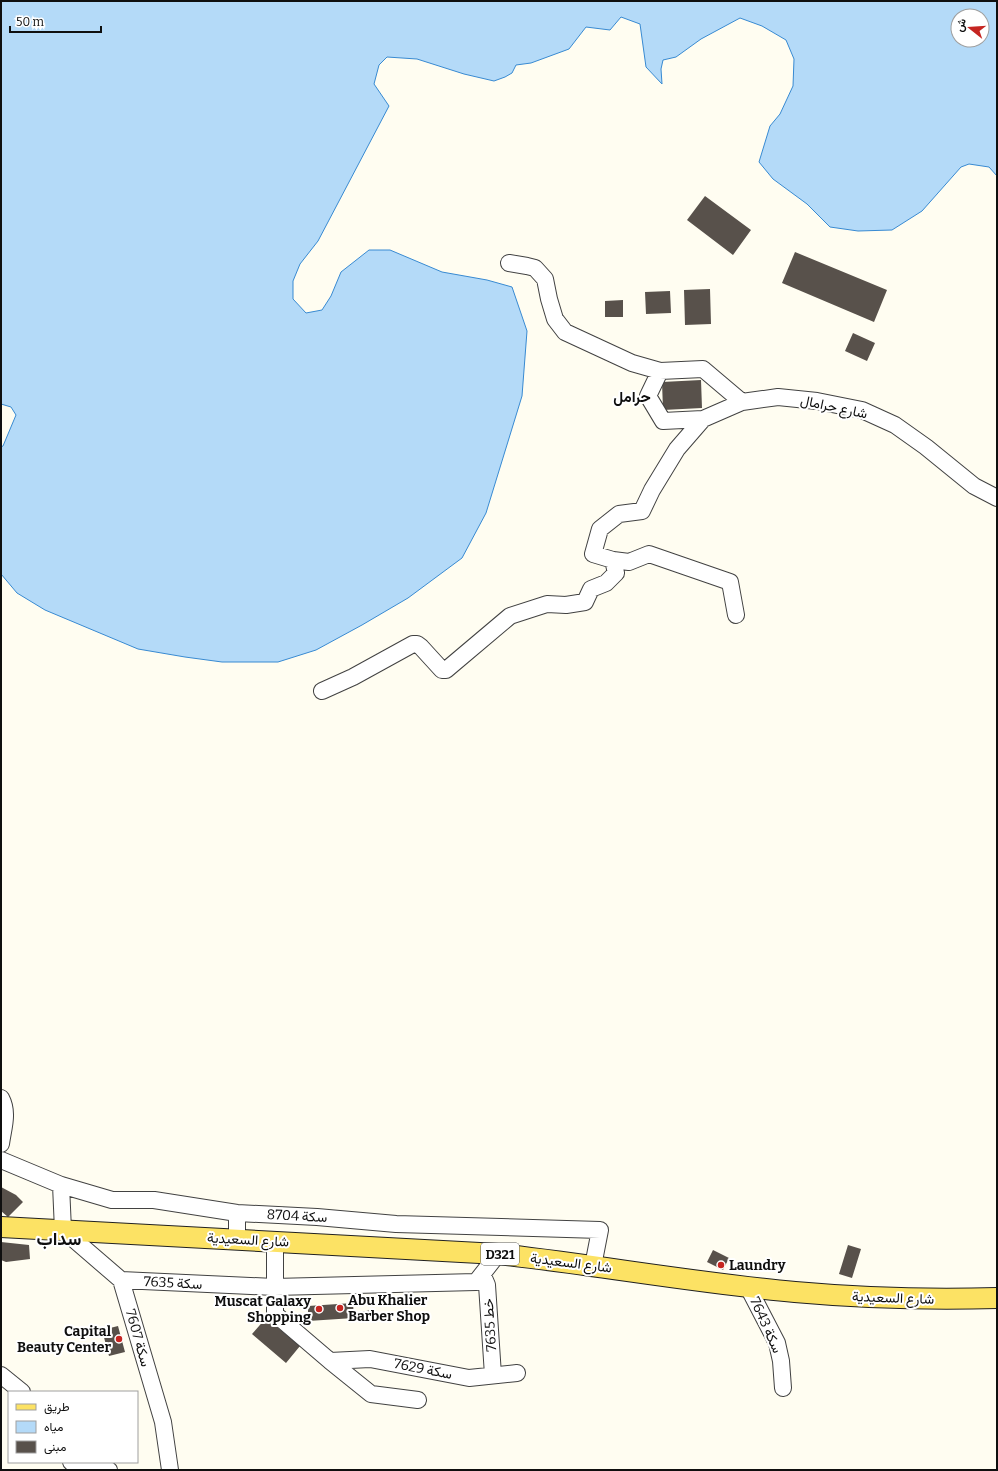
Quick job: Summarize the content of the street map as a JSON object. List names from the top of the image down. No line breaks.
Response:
{"streets":{"main road":["شارع السعيدية","D321"],"street":["شارع حرامال","سكة 8704","سكة 7635","7635 خط","سكة 7643","سكة 7607","سكة 7629"]},"crossings":[["سكة 8704","شارع السعيدية"],["شارع السعيدية","سكة 7635"],["شارع السعيدية","سكة 7643"],["سكة 7635","7635 خط"],["سكة 7635","سكة 7607"],["7635 خط","سكة 7629"]],"districts":["حرامل","سداب"],"places":["Laundry","Abu Khalier Barber Shop","Muscat Galaxy Shopping","Capital Beauty Center"],"legend":["طريق","مياه","مبنى"],"scale_bar":"50 m","north":"left"}
